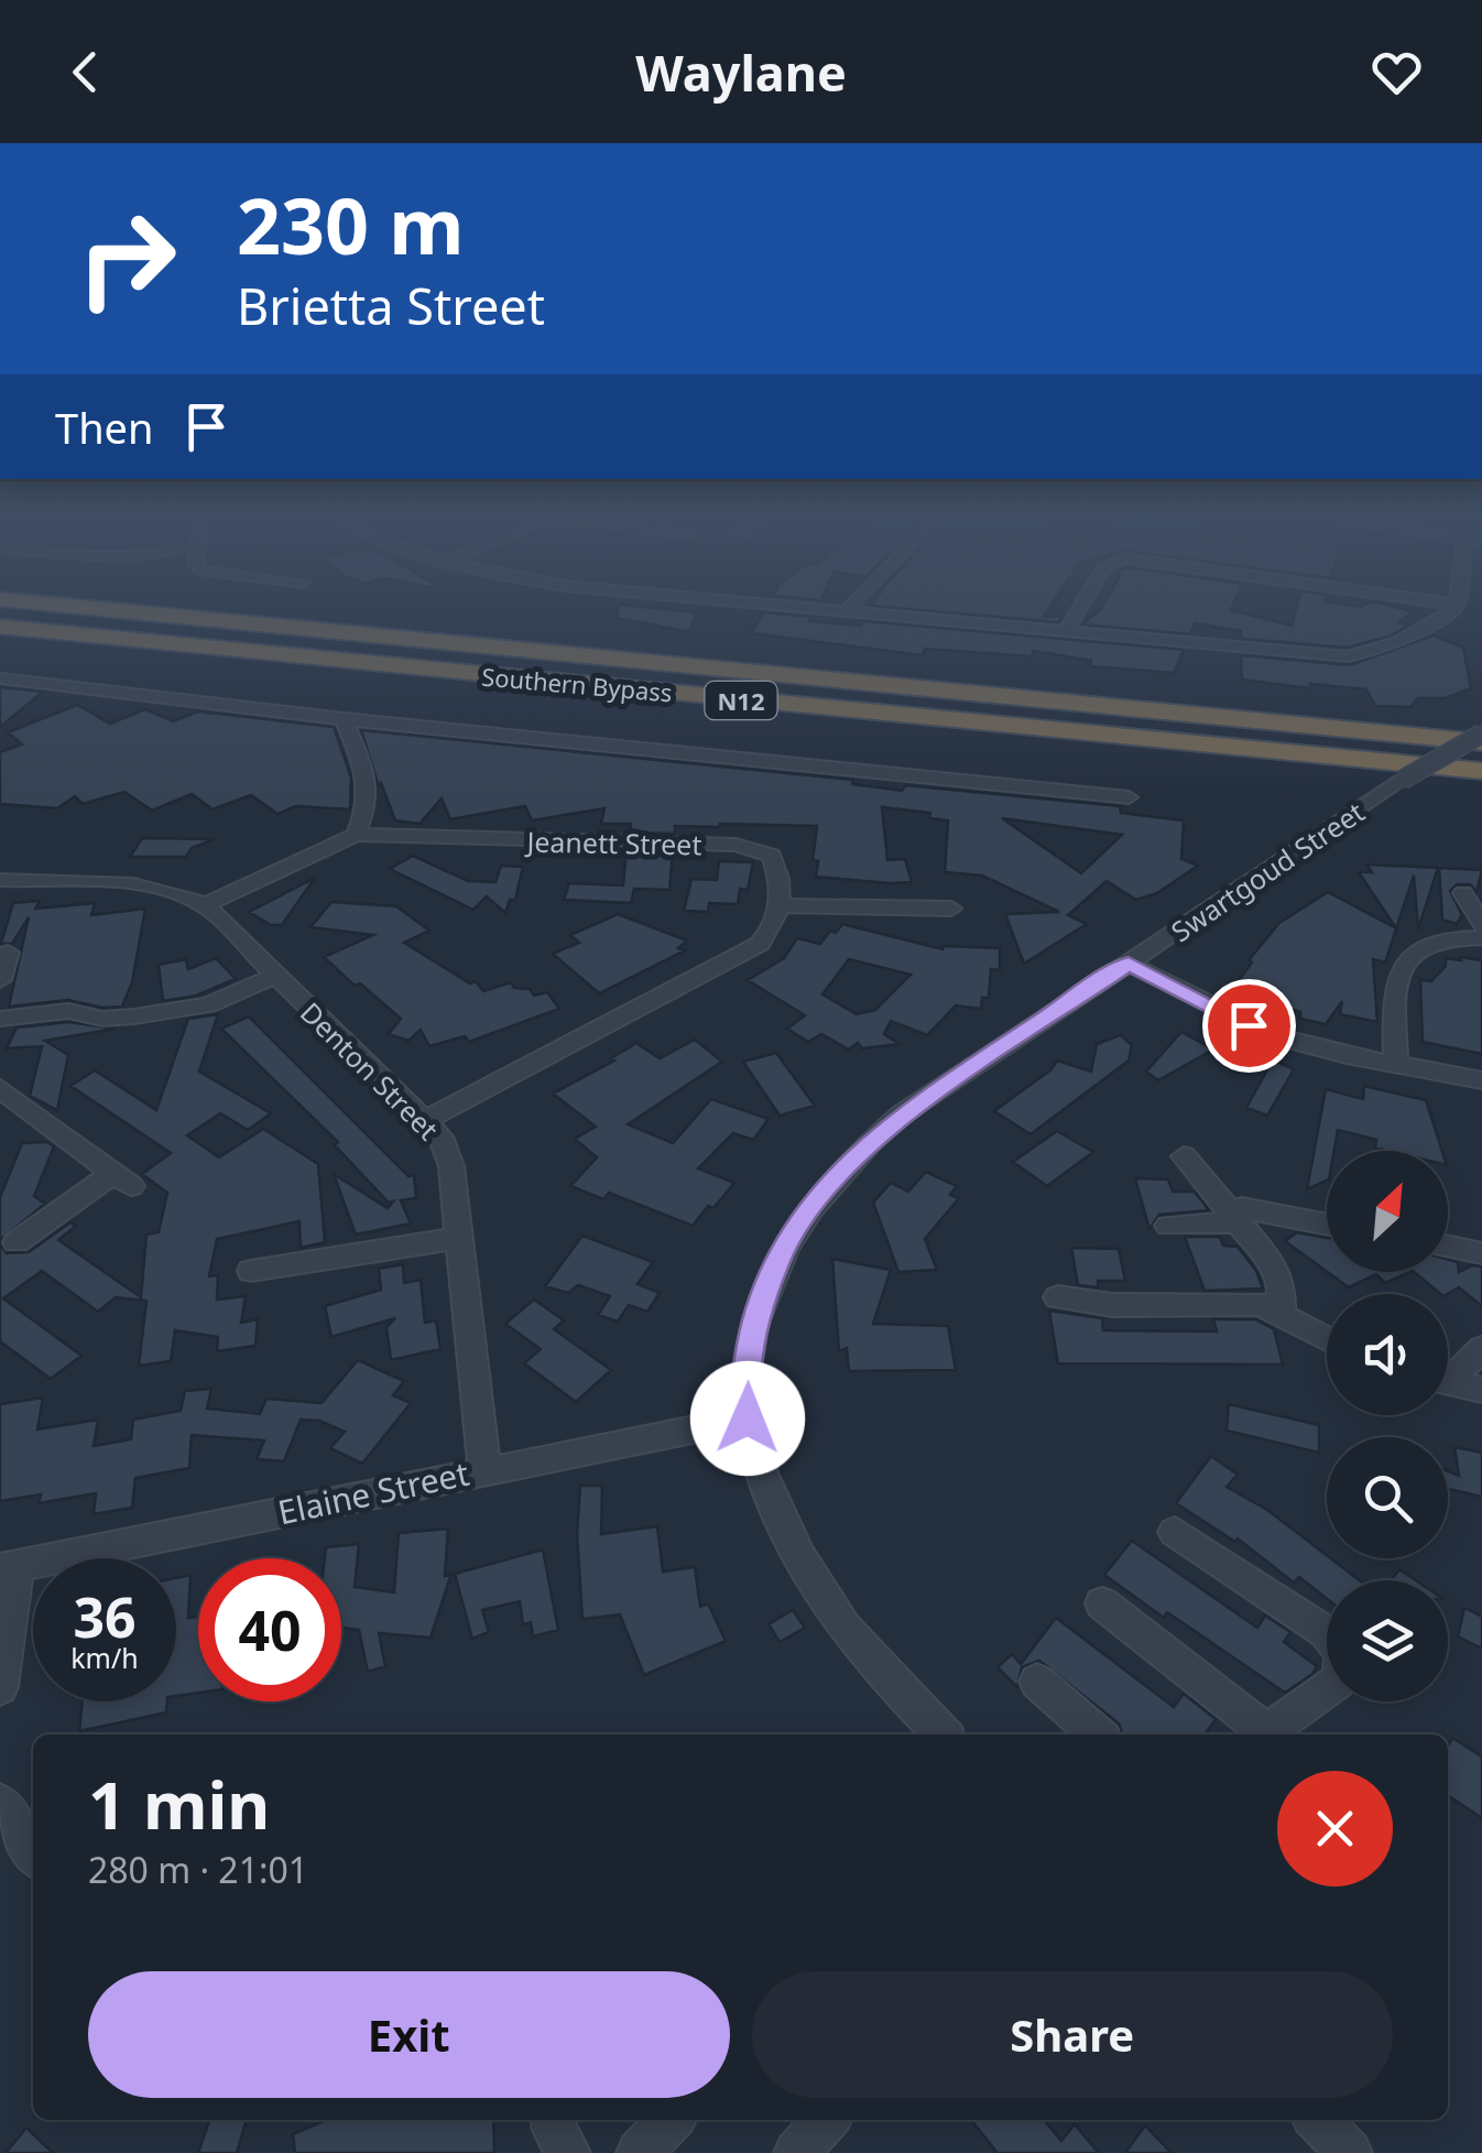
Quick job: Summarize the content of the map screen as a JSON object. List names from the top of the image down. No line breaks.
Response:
{"streets":{"highway":["Southern Bypass","N12"],"street":["Jeanett Street","Swartgoud Street","Denton Street","Elaine Street"]},"crossings":[["Jeanett Street","Denton Street"],["Swartgoud Street","Elaine Street"],["Denton Street","Elaine Street"]],"north":"top right","page":{"header":"Waylane","turn":["230 m","Brietta Street"],"then":"Then","speed":"36 km/h","limit":"40","heading":["1 min","280 m · 21:01"],"buttons":["Exit","Share"]}}
